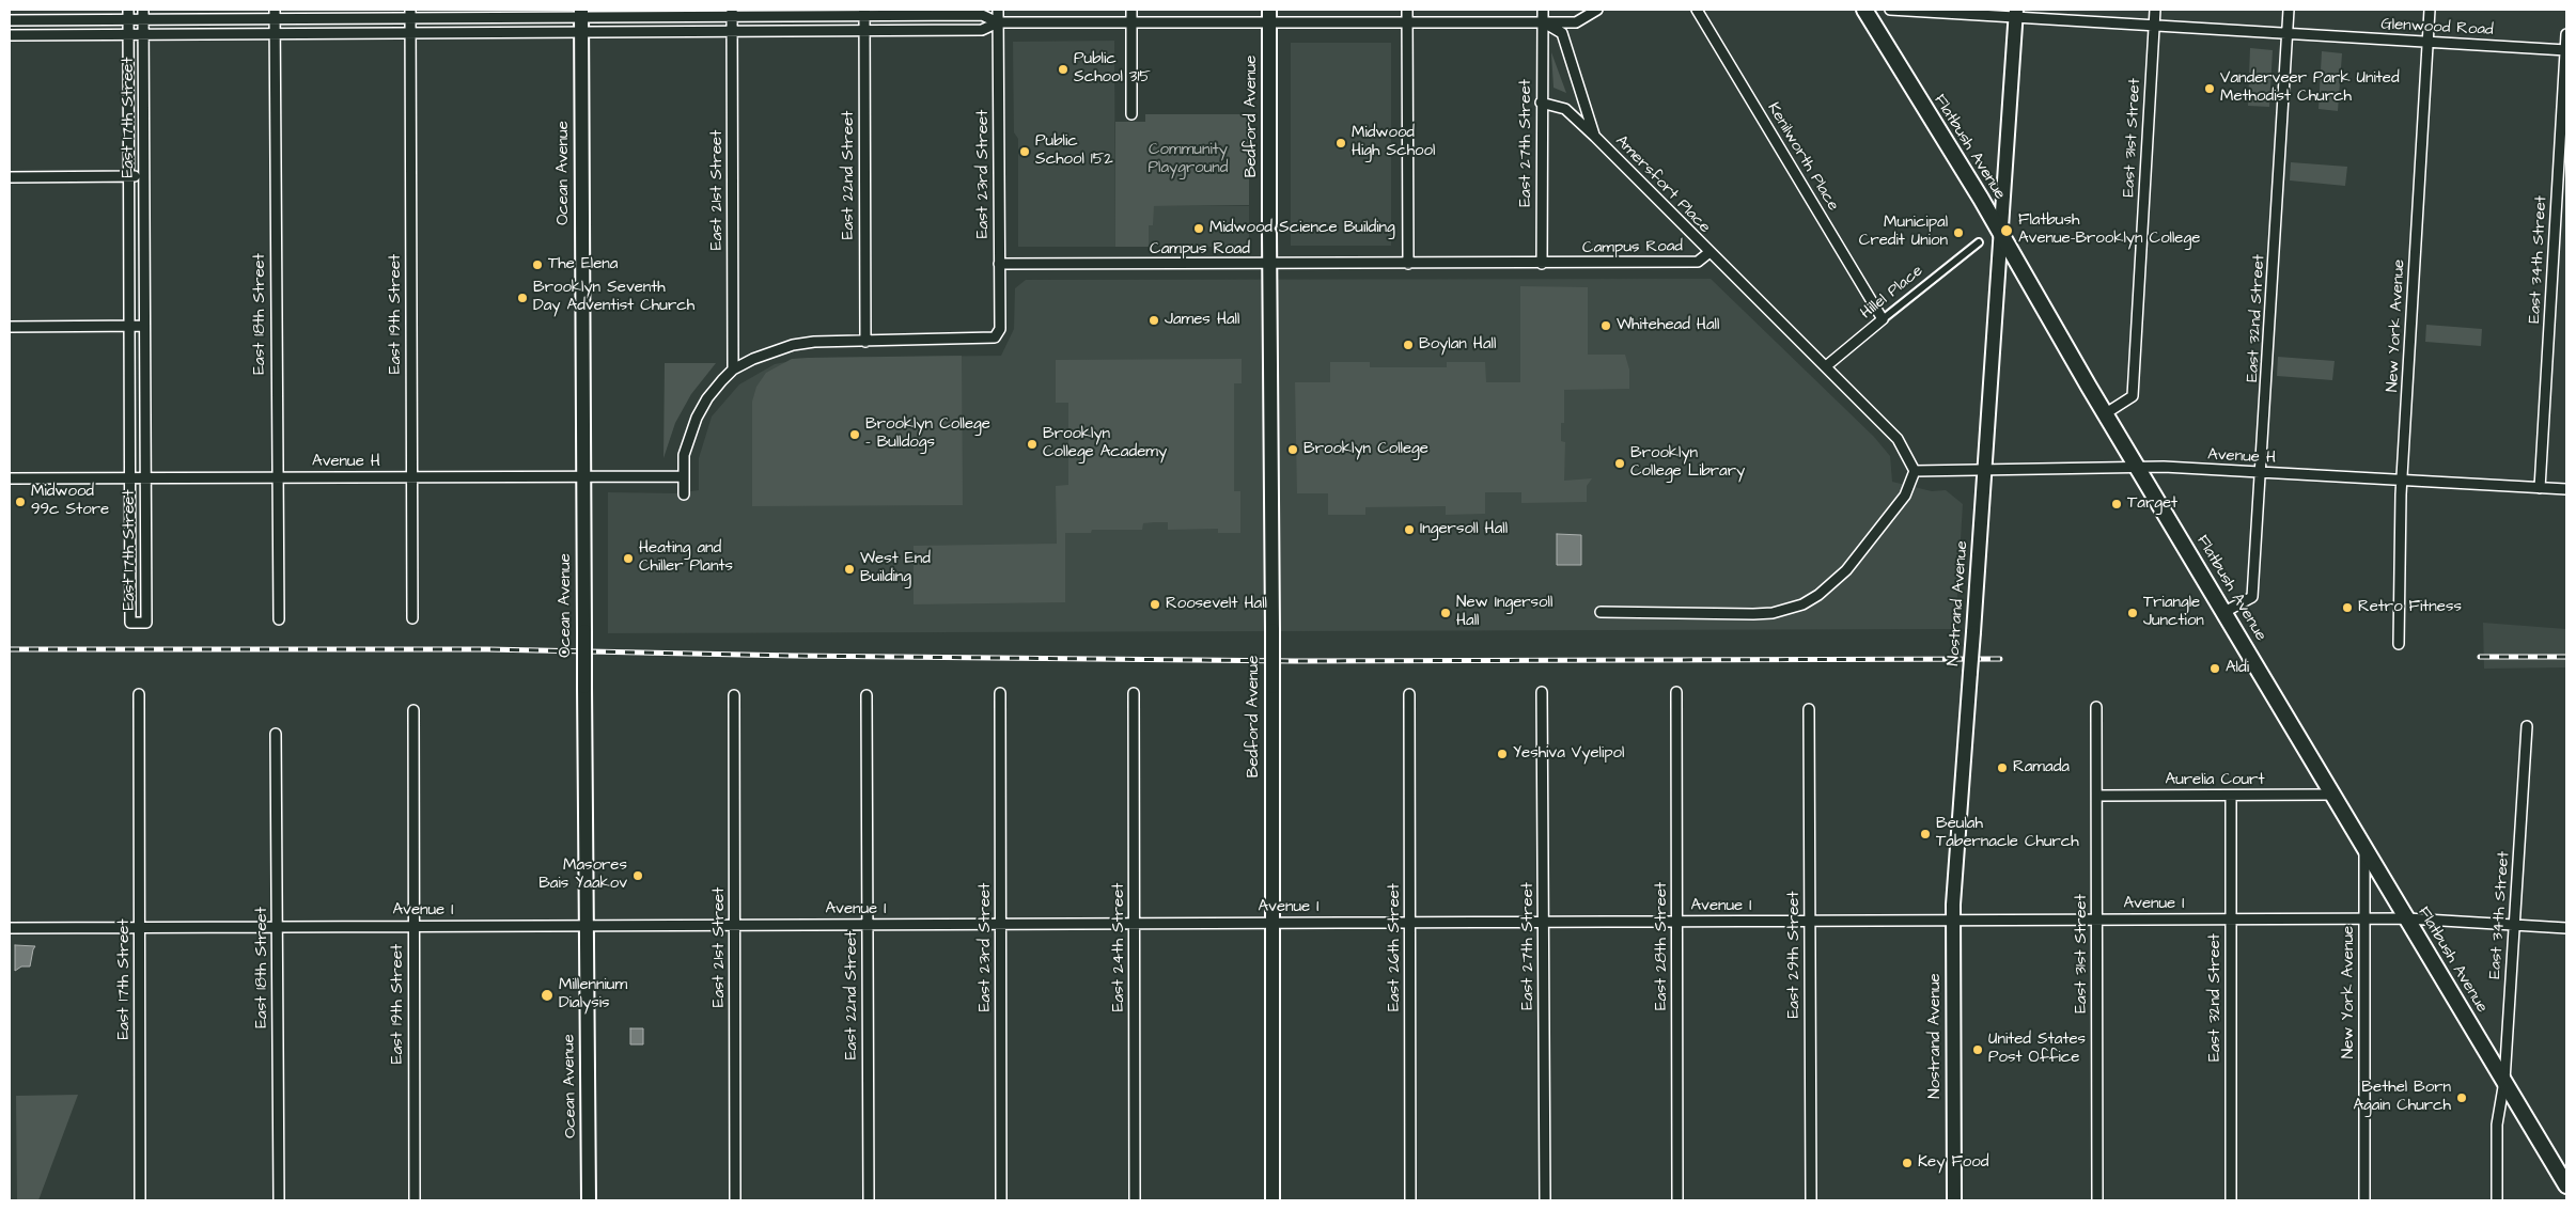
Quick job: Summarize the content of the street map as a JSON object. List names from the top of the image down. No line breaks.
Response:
{"streets":{"main road":["Bedford Avenue","Flatbush Avenue","Ocean Avenue","Nostrand Avenue"],"street":["Glenwood Road","East 17th Street","East 31st Street","East 27th Street","Kenilworth Place","East 23rd Street","East 22nd Street","Amersfort Place","East 21st Street","Campus Road","East 34th Street","Hillel Place","East 18th Street","East 19th Street","East 32nd Street","New York Avenue","Avenue H","Aurelia Court","Avenue I","East 28th Street","East 24th Street","East 26th Street","East 29th Street"]},"crossings":[["Glenwood Road","East 31st Street"],["Glenwood Road","East 34th Street"],["Glenwood Road","East 32nd Street"],["Glenwood Road","New York Avenue"],["Glenwood Road","Nostrand Avenue"],["Bedford Avenue","Campus Road"],["Bedford Avenue","Avenue I"],["East 17th Street","Avenue H"],["East 17th Street","Avenue I"],["East 31st Street","Flatbush Avenue"],["East 31st Street","Aurelia Court"],["East 31st Street","Avenue I"],["East 27th Street","Amersfort Place"],["East 27th Street","Campus Road"],["East 27th Street","Avenue I"],["Flatbush Avenue","East 34th Street"],["Flatbush Avenue","East 32nd Street"],["Flatbush Avenue","New York Avenue"],["Flatbush Avenue","Avenue H"],["Flatbush Avenue","Nostrand Avenue"],["Flatbush Avenue","Aurelia Court"],["Flatbush Avenue","Avenue I"],["Kenilworth Place","Hillel Place"],["Ocean Avenue","Avenue H"],["Ocean Avenue","Avenue I"],["East 23rd Street","East 22nd Street"],["East 23rd Street","Campus Road"],["East 23rd Street","Avenue I"],["East 22nd Street","Avenue I"],["Amersfort Place","Campus Road"],["East 21st Street","Avenue I"],["East 34th Street","Avenue H"],["East 34th Street","Avenue I"],["East 18th Street","Avenue H"],["East 18th Street","Avenue I"],["East 19th Street","Avenue H"],["East 19th Street","Avenue I"],["East 32nd Street","Avenue H"],["East 32nd Street","Aurelia Court"],["East 32nd Street","Avenue I"],["New York Avenue","Avenue H"],["New York Avenue","Avenue I"],["Avenue H","Nostrand Avenue"],["Nostrand Avenue","Avenue I"],["Avenue I","East 28th Street"],["Avenue I","East 24th Street"],["Avenue I","East 26th Street"],["Avenue I","East 29th Street"]],"parks":["Community Playground"],"places":["Public School 315","Vanderveer Park United Methodist Church","Midwood High School","Public School 152","Midwood Science Building","Flatbush Avenue–Brooklyn College","Municipal Credit Union","The Elena","Brooklyn Seventh Day Adventist Church","James Hall","Whitehead Hall","Boylan Hall","Brooklyn College - Bulldogs","Brooklyn College Academy","Brooklyn College","Brooklyn College Library","Midwood 99c Store","Target","Ingersoll Hall","Heating and Chiller Plants","West End Building","Roosevelt Hall","Retro Fitness","New Ingersoll Hall","Triangle Junction","Aldi","Yeshiva Vyelipol","Ramada","Beulah Tabernacle Church","Masores Bais Yaakov","Millennium Dialysis","United States Post Office","Bethel Born Again Church","Key Food"]}
